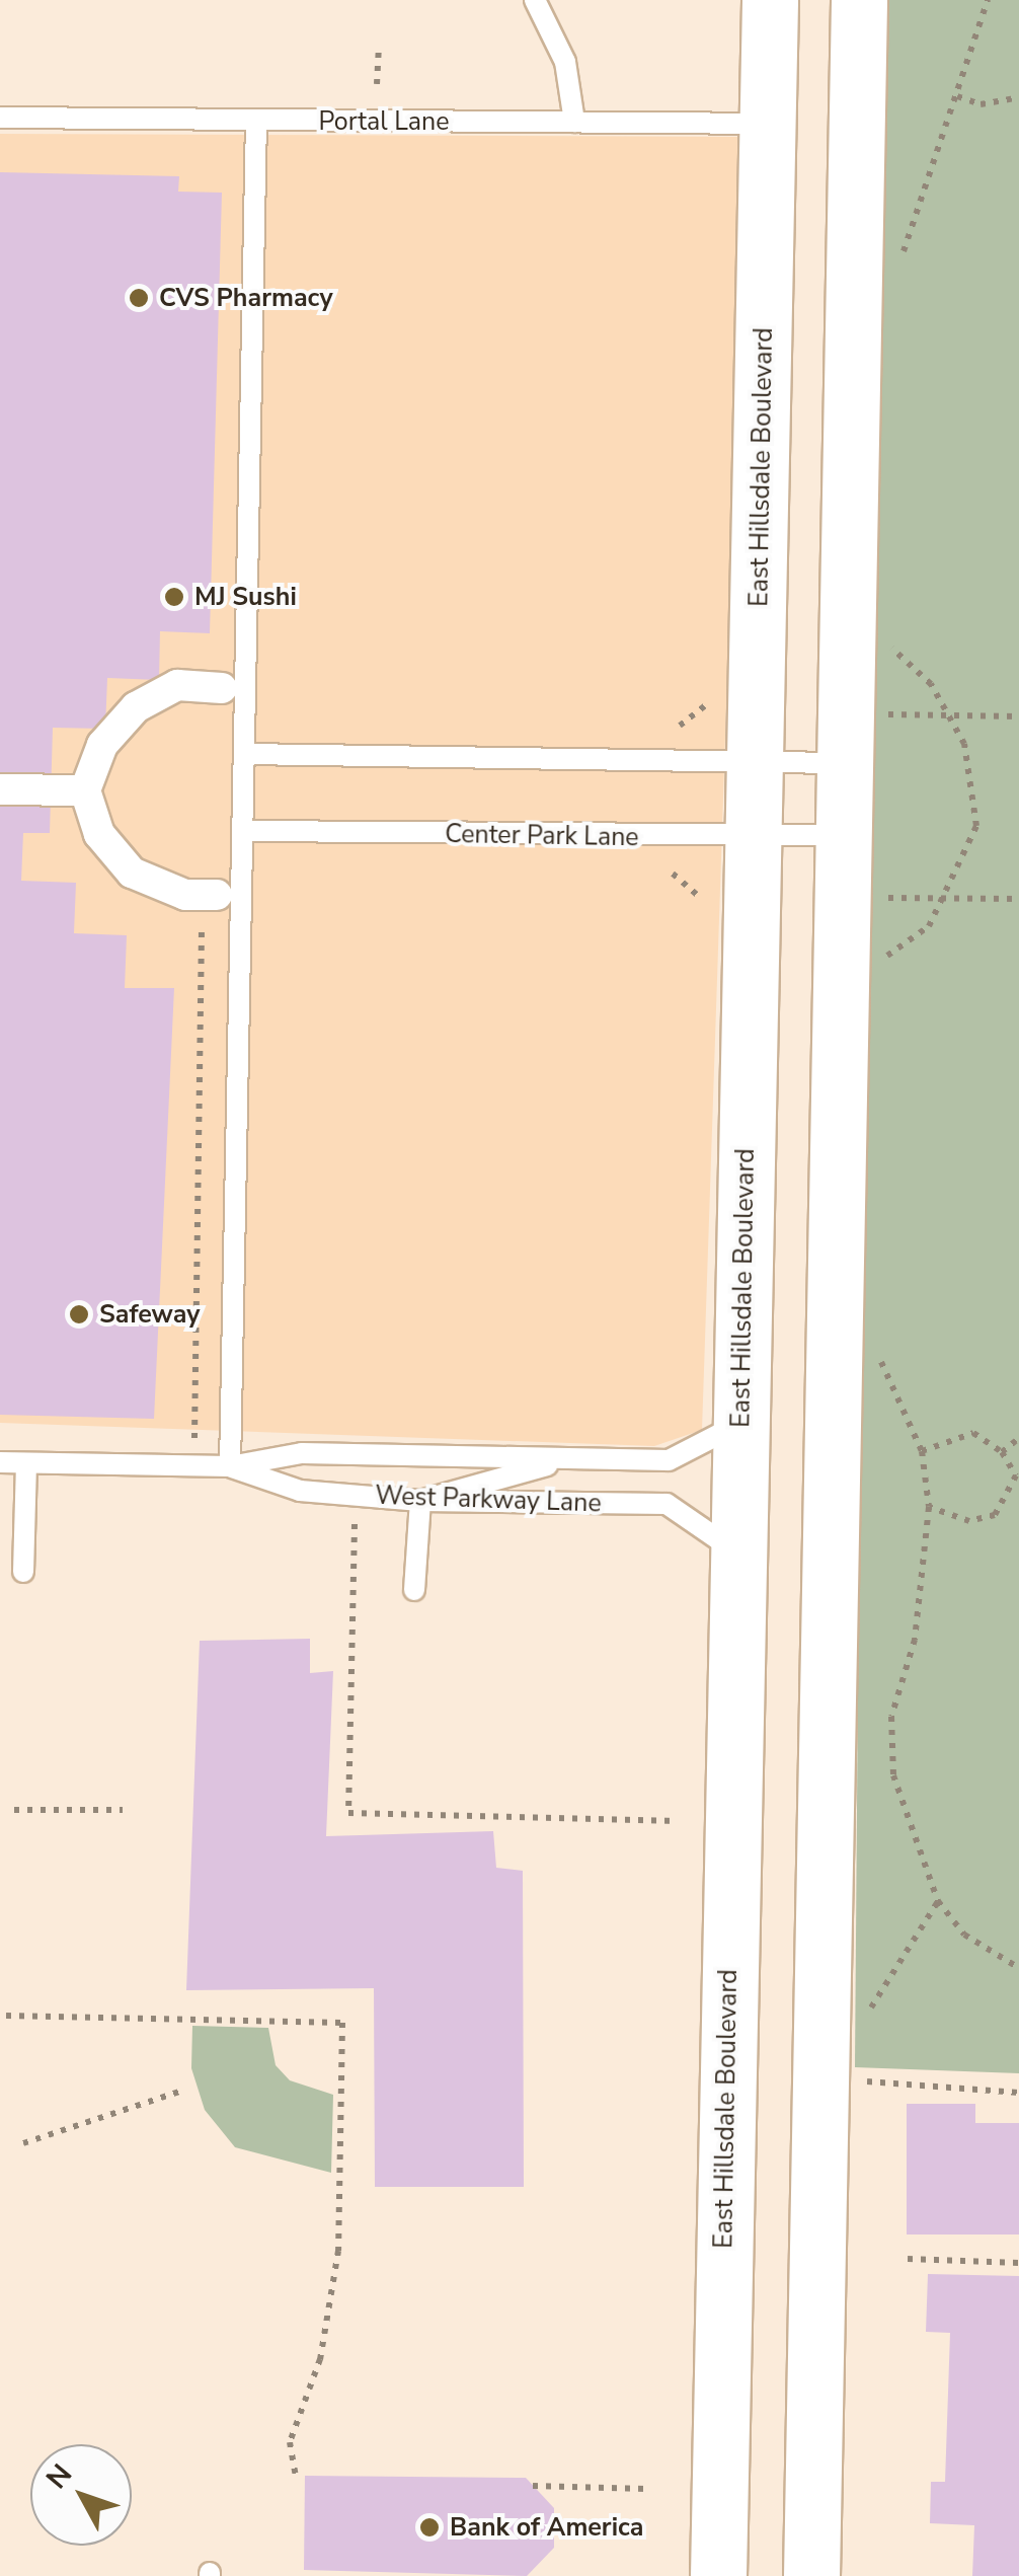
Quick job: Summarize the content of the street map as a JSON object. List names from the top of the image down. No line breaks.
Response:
{"streets":{"main road":["East Hillsdale Boulevard"],"lane":["Portal Lane","Center Park Lane","West Parkway Lane"]},"crossings":[["Portal Lane","East Hillsdale Boulevard"],["East Hillsdale Boulevard","Center Park Lane"],["East Hillsdale Boulevard","West Parkway Lane"]],"places":["CVS Pharmacy","MJ Sushi","Safeway","Bank of America"],"north":"top left"}
